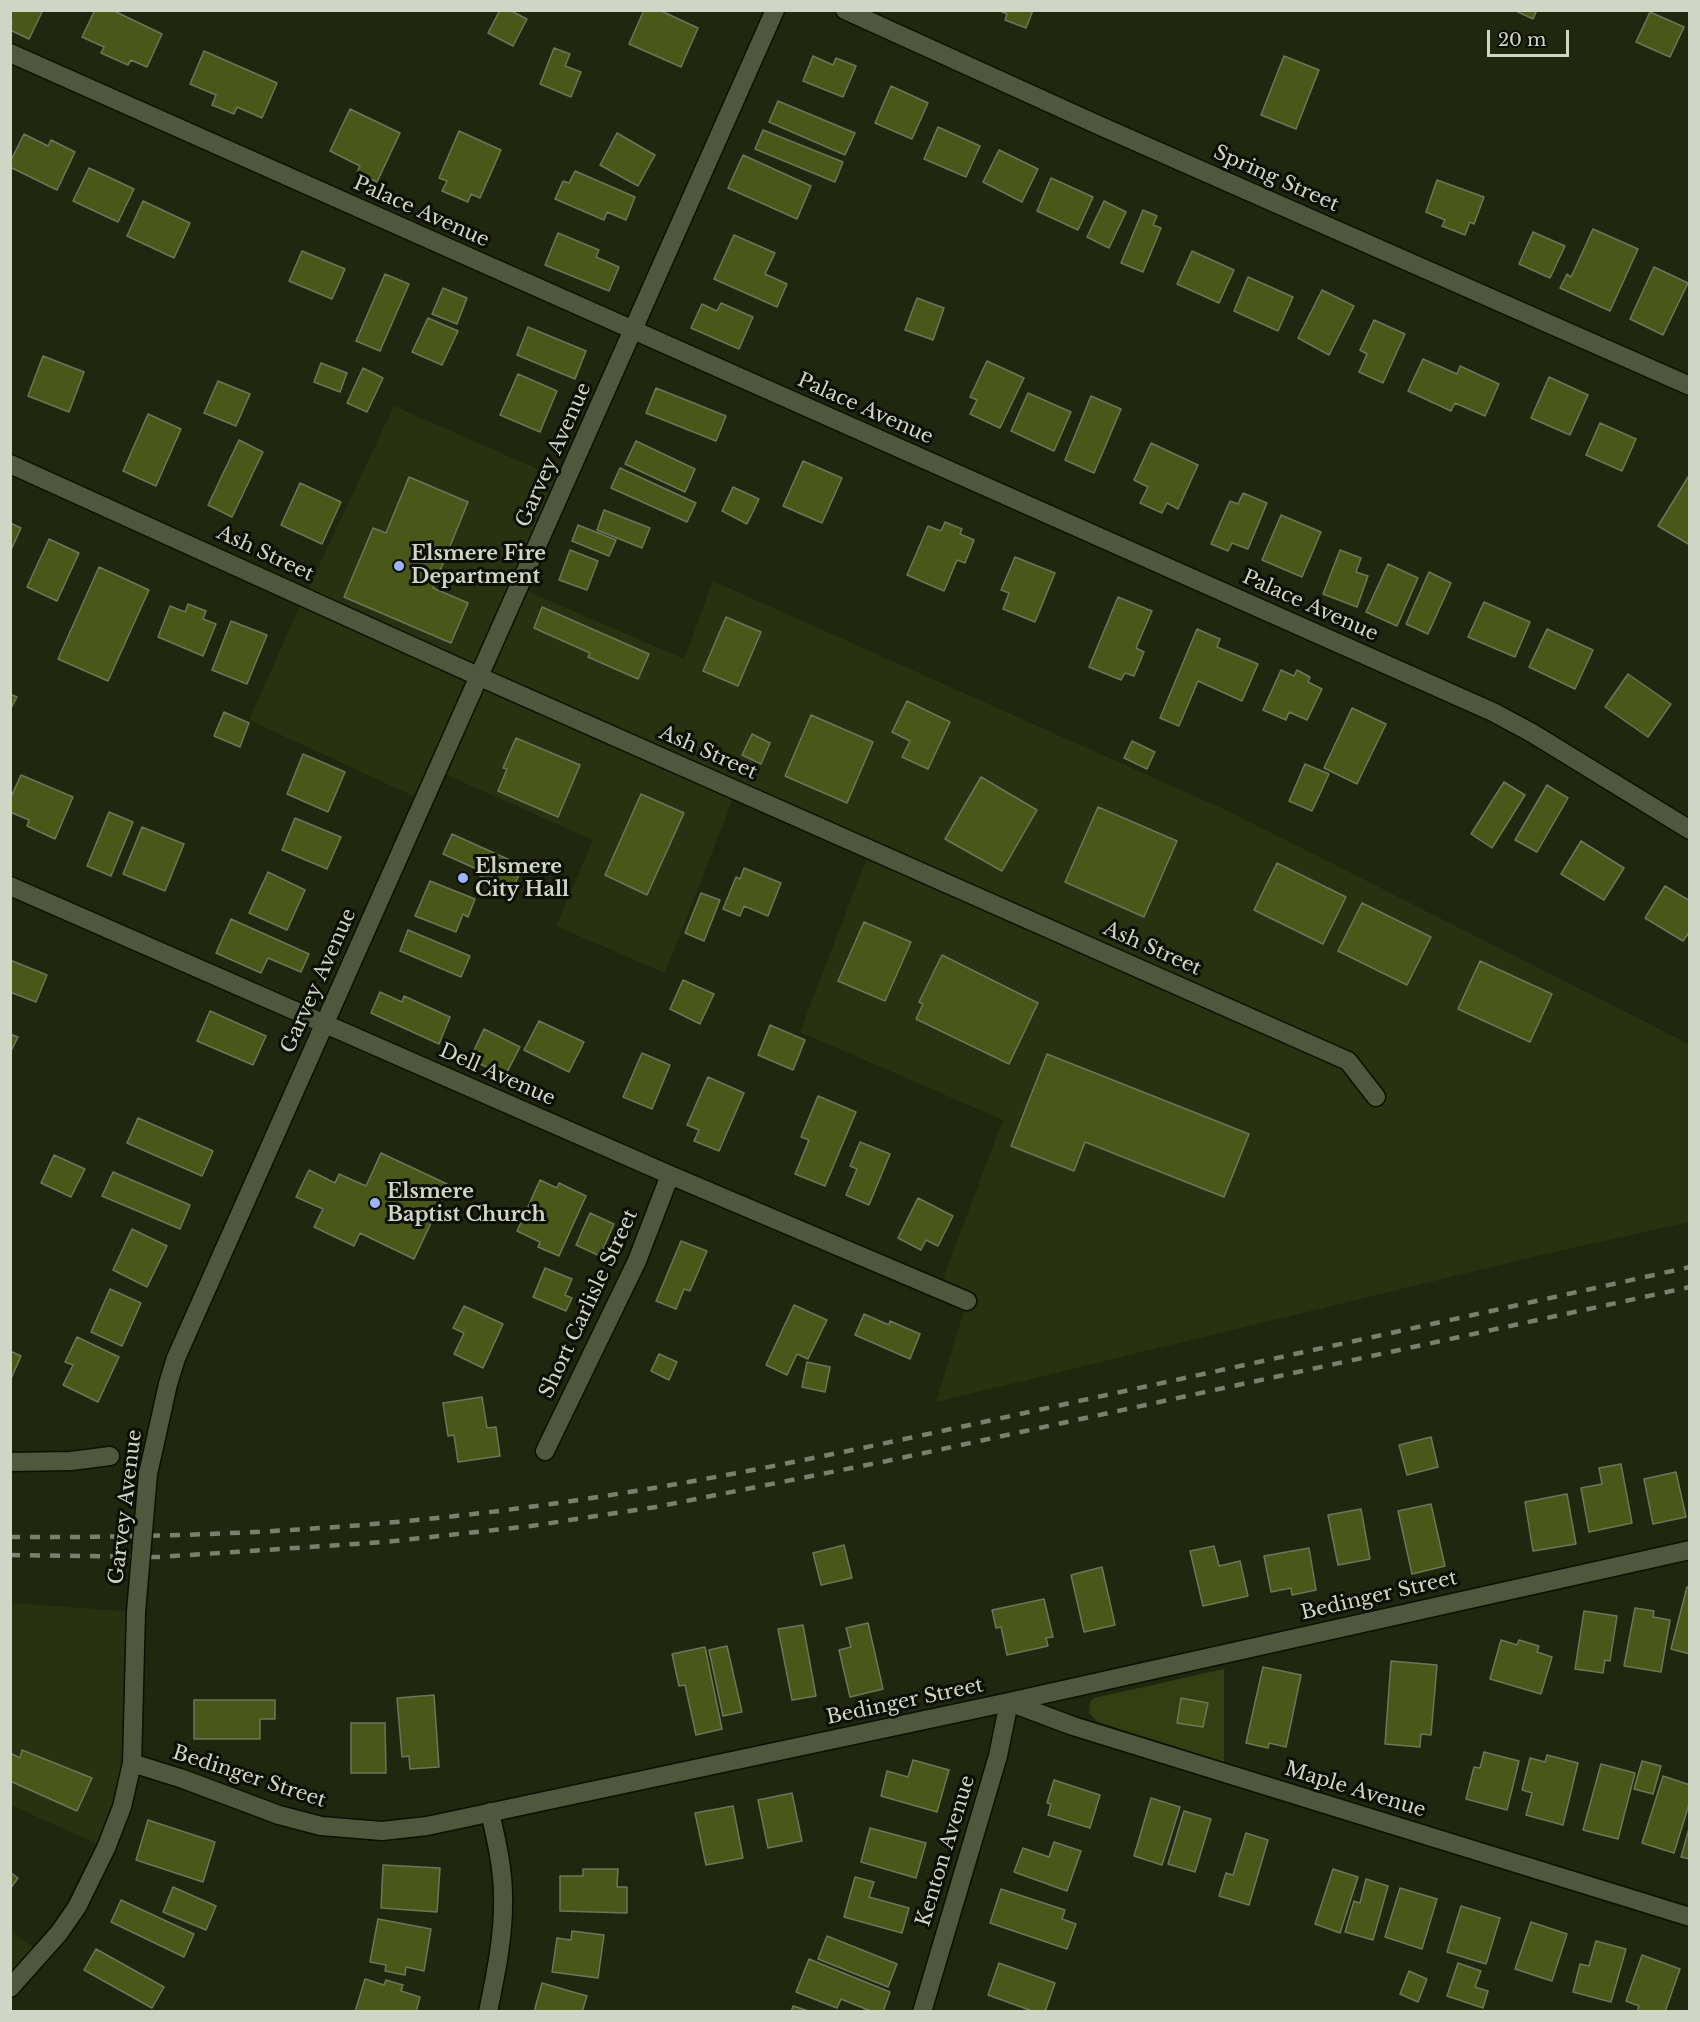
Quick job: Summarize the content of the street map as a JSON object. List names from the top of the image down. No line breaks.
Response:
{"streets":{"street":["Spring Street","Palace Avenue","Garvey Avenue","Ash Street","Dell Avenue","Short Carlisle Street","Bedinger Street","Maple Avenue","Kenton Avenue"]},"crossings":[["Palace Avenue","Garvey Avenue"],["Garvey Avenue","Ash Street"],["Garvey Avenue","Dell Avenue"],["Garvey Avenue","Bedinger Street"],["Dell Avenue","Short Carlisle Street"],["Bedinger Street","Maple Avenue"],["Bedinger Street","Kenton Avenue"],["Maple Avenue","Kenton Avenue"]],"places":["Elsmere Fire Department","Elsmere City Hall","Elsmere Baptist Church"],"scale_bar":"20 m"}
